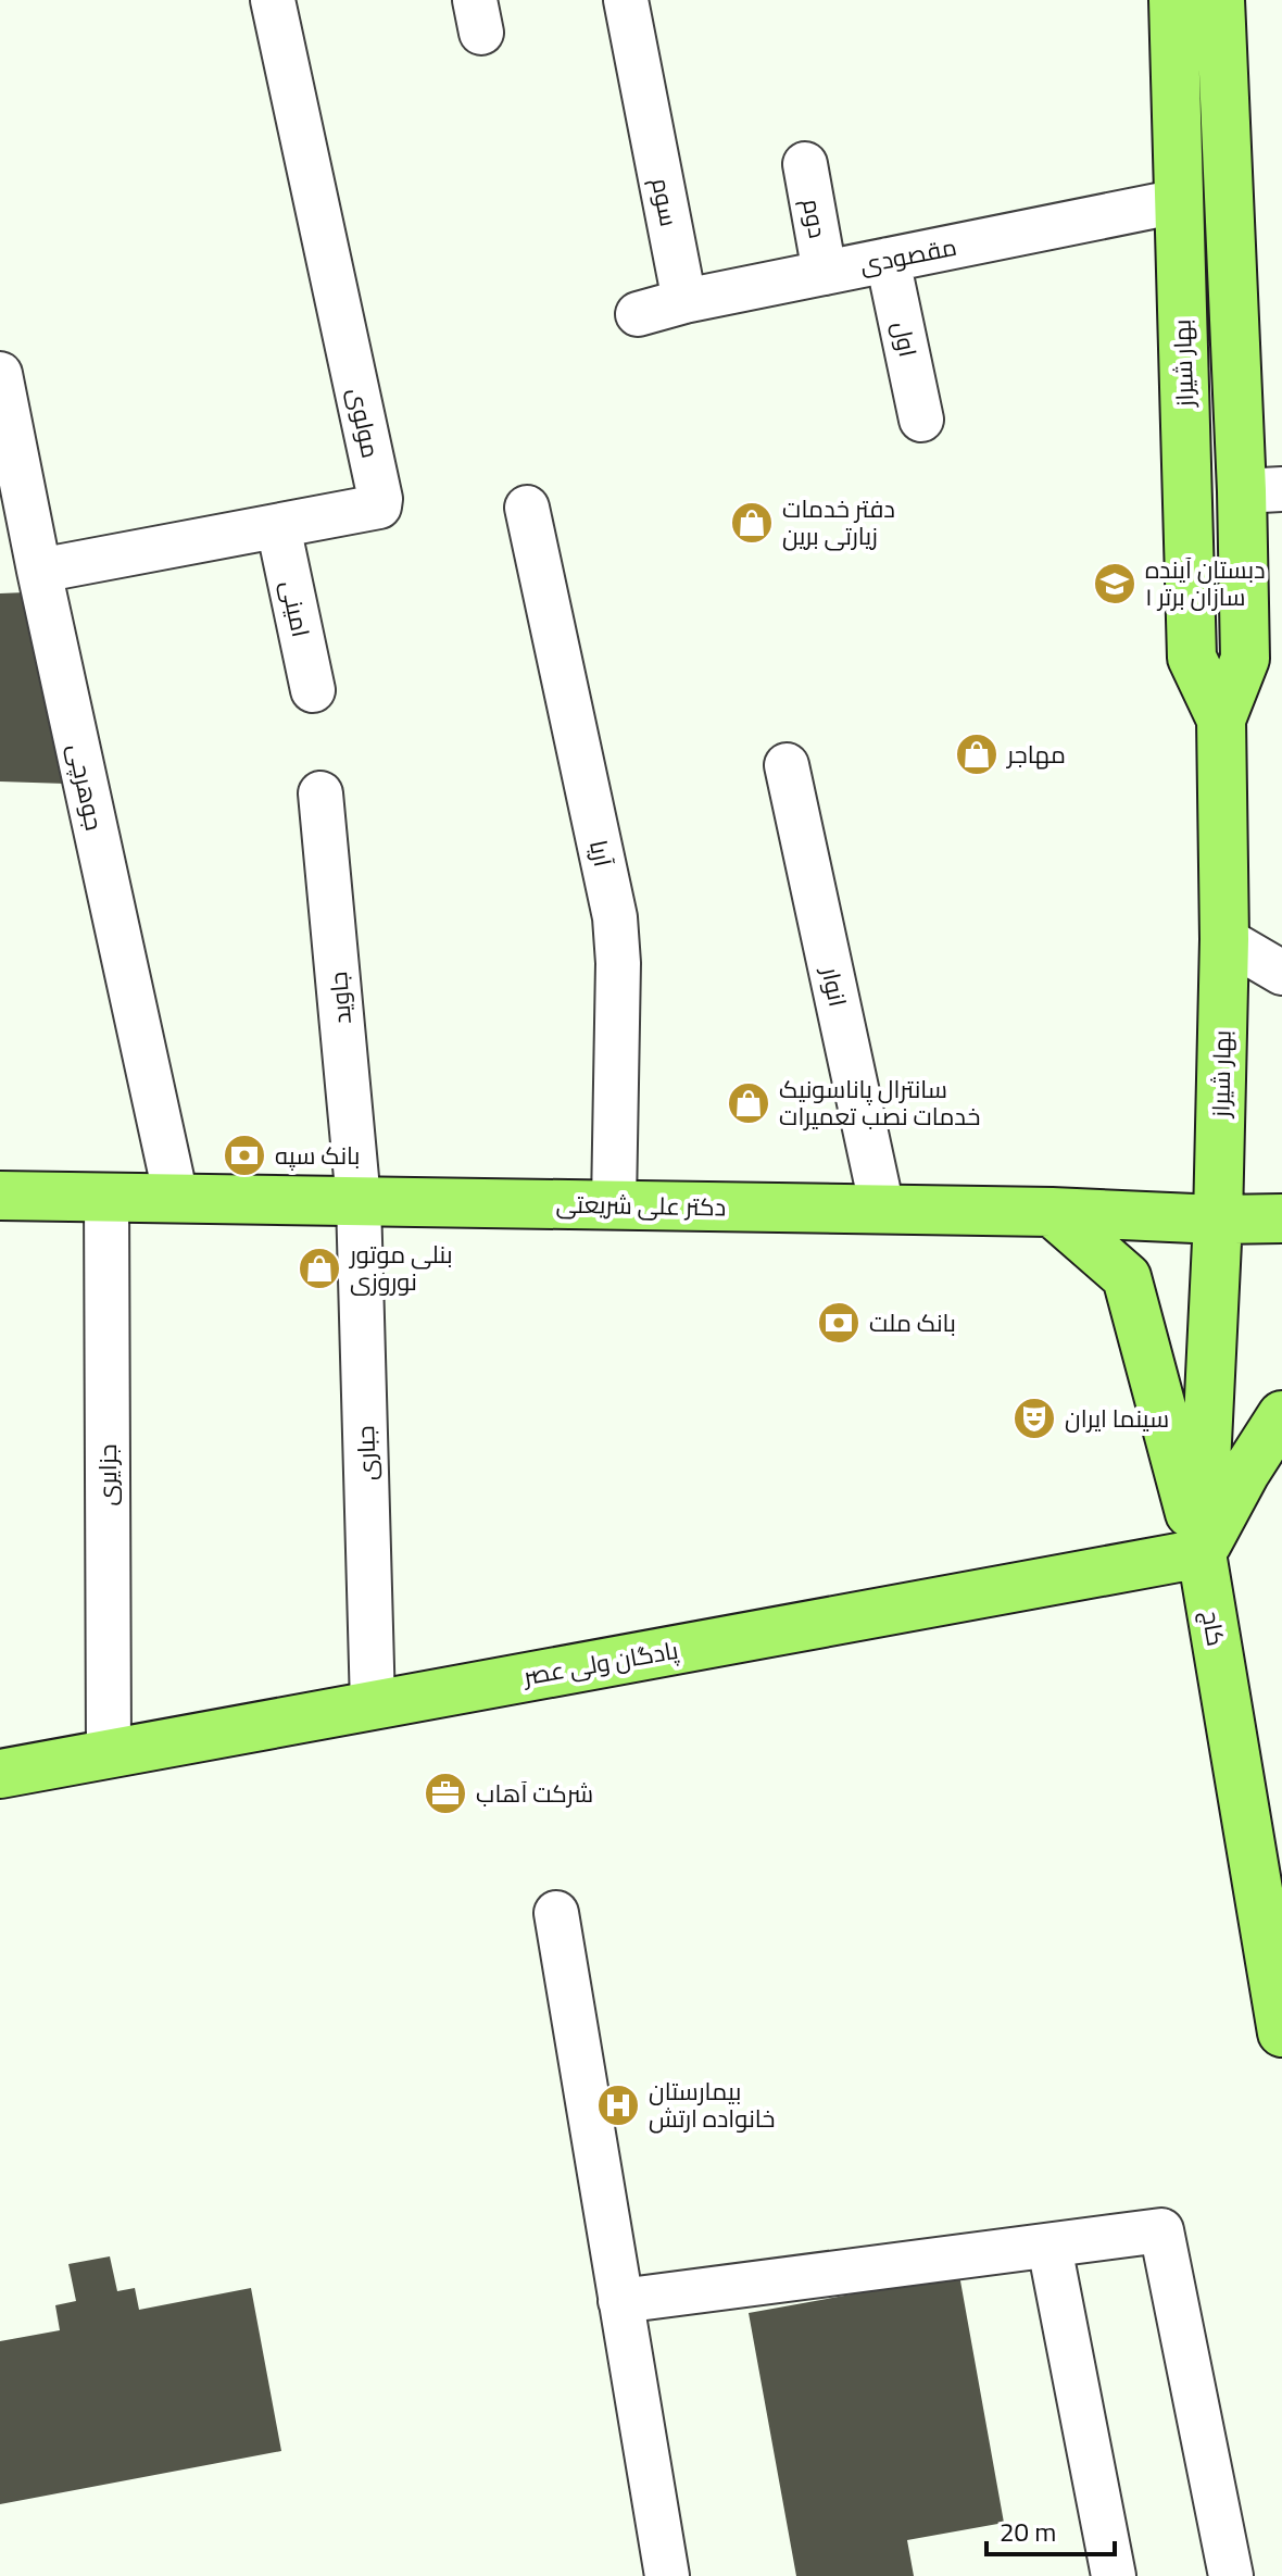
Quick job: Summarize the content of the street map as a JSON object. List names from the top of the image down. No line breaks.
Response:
{"streets":{"main road":["بهار شیراز","دکتر علی شریعتی","کاج","پادگان ولی عصر"],"street":["سوم","دوم","مقصودی","اول","مولوی","امینی","جوهرچی","آریا","انوار","جاوید","جباری","جزایری"]},"crossings":[["سوم","مقصودی"],["دوم","مقصودی"],["مقصودی","اول"],["مقصودی","بهار شیراز"],["بهار شیراز","دکتر علی شریعتی"],["بهار شیراز","کاج"],["مولوی","امینی"],["مولوی","جوهرچی"],["جوهرچی","دکتر علی شریعتی"],["آریا","دکتر علی شریعتی"],["انوار","دکتر علی شریعتی"],["جاوید","دکتر علی شریعتی"],["جاوید","جباری"],["دکتر علی شریعتی","جباری"],["دکتر علی شریعتی","جزایری"],["دکتر علی شریعتی","کاج"],["جباری","پادگان ولی عصر"],["جزایری","پادگان ولی عصر"],["کاج","پادگان ولی عصر"]],"places":{"shop":["دفتر خدمات زیارتی برین","مهاجر","سانترال پاناسونیک خدمات نصب تعمیرات","بنلی موتور نوروزی"],"school or university":["دبستان آینده سازان برتر ۱"],"bank":["بانک سپه","بانک ملت"],"theatre":["سینما ایران"],"office":["شرکت آهاب"],"hospital":["بیمارستان خانواده ارتش"]},"scale_bar":"20 m"}
